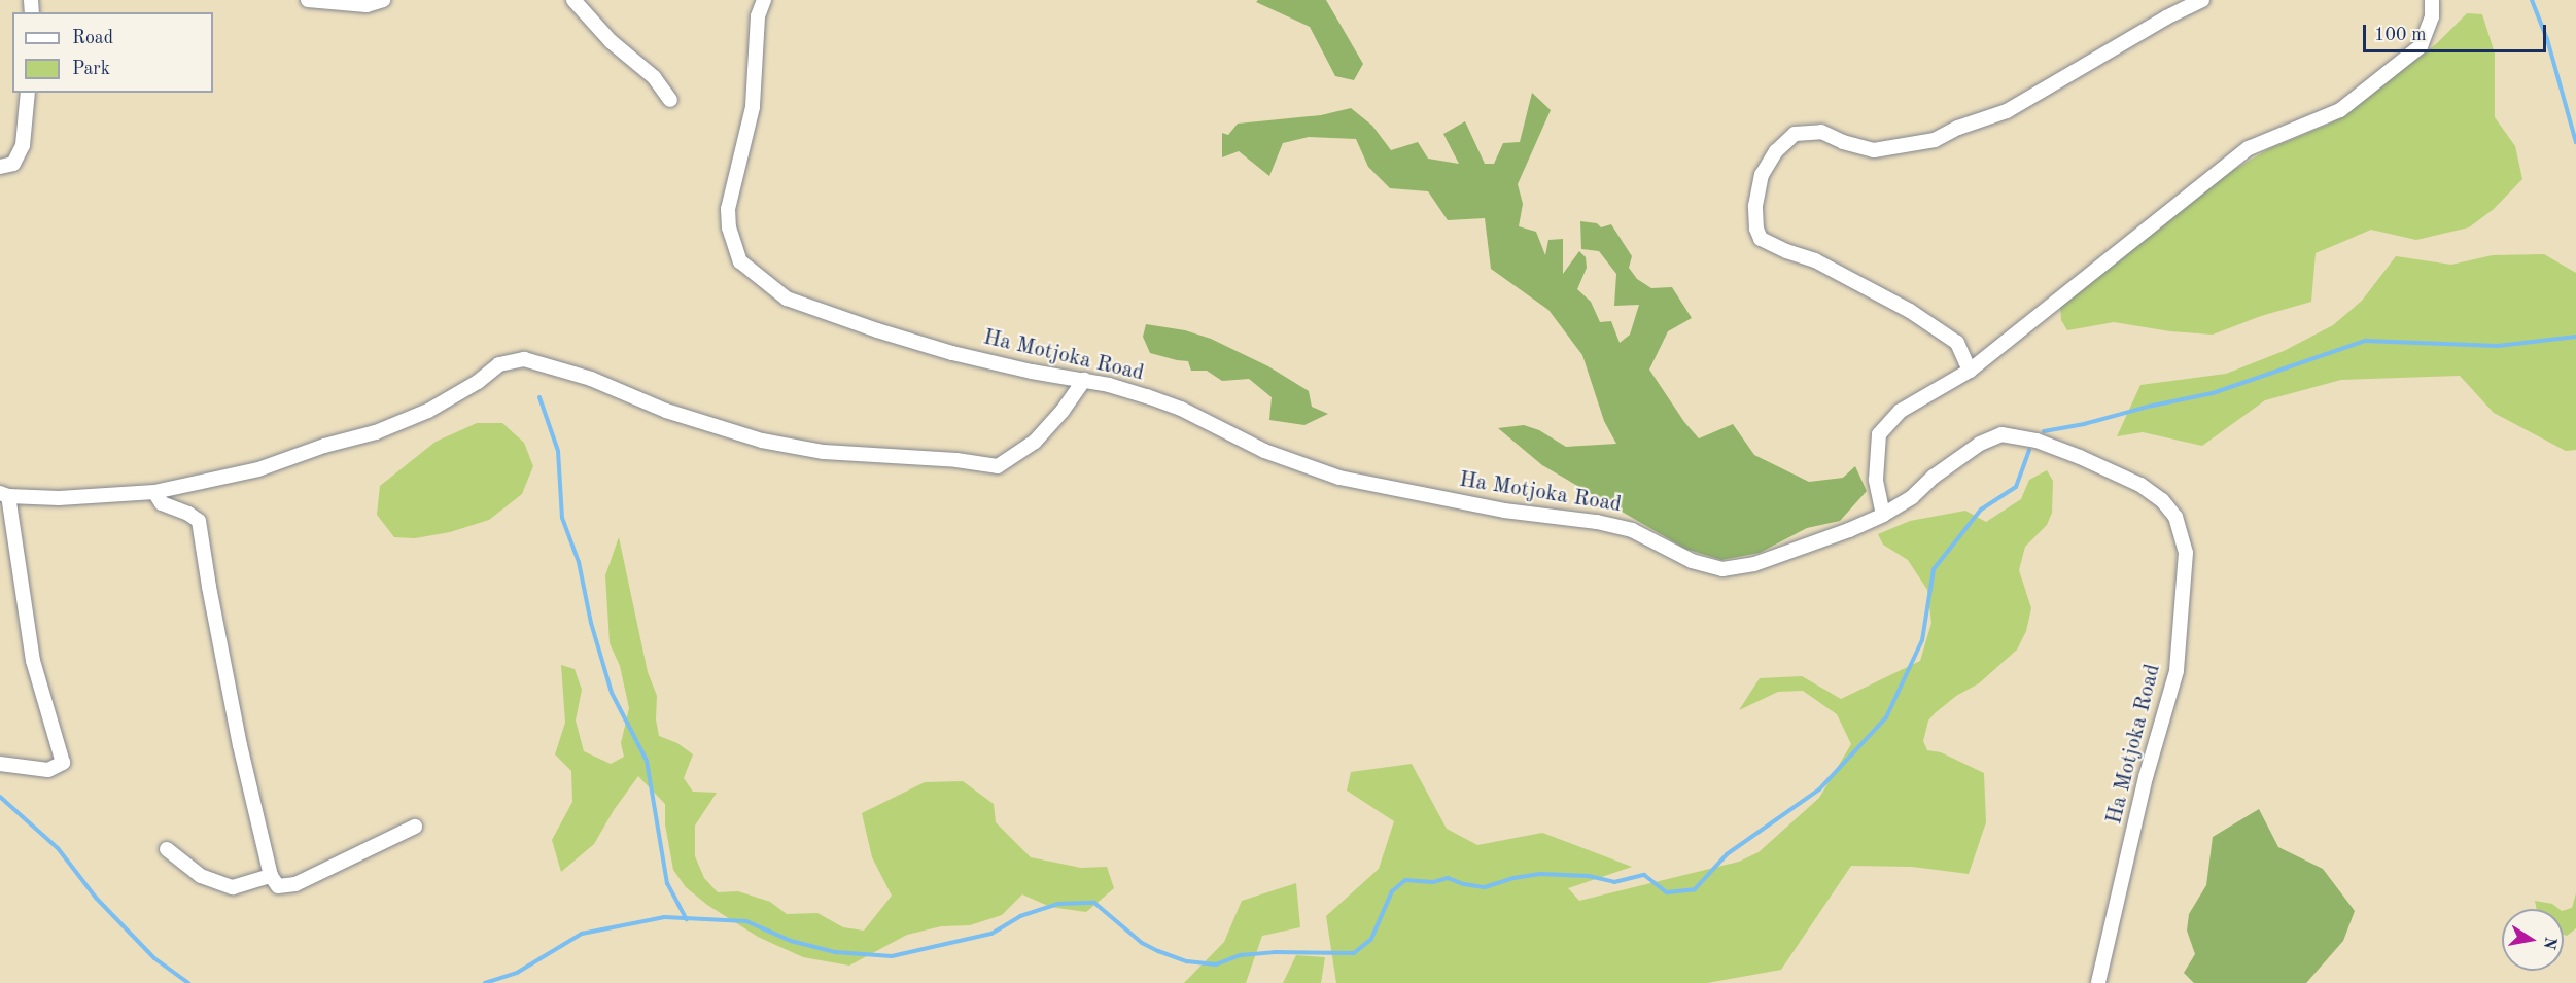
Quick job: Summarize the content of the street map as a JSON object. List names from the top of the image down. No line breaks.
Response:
{"streets":{"street":["Ha Motjoka Road"]},"legend":["Road","Park"],"scale_bar":"100 m","north":"right"}
